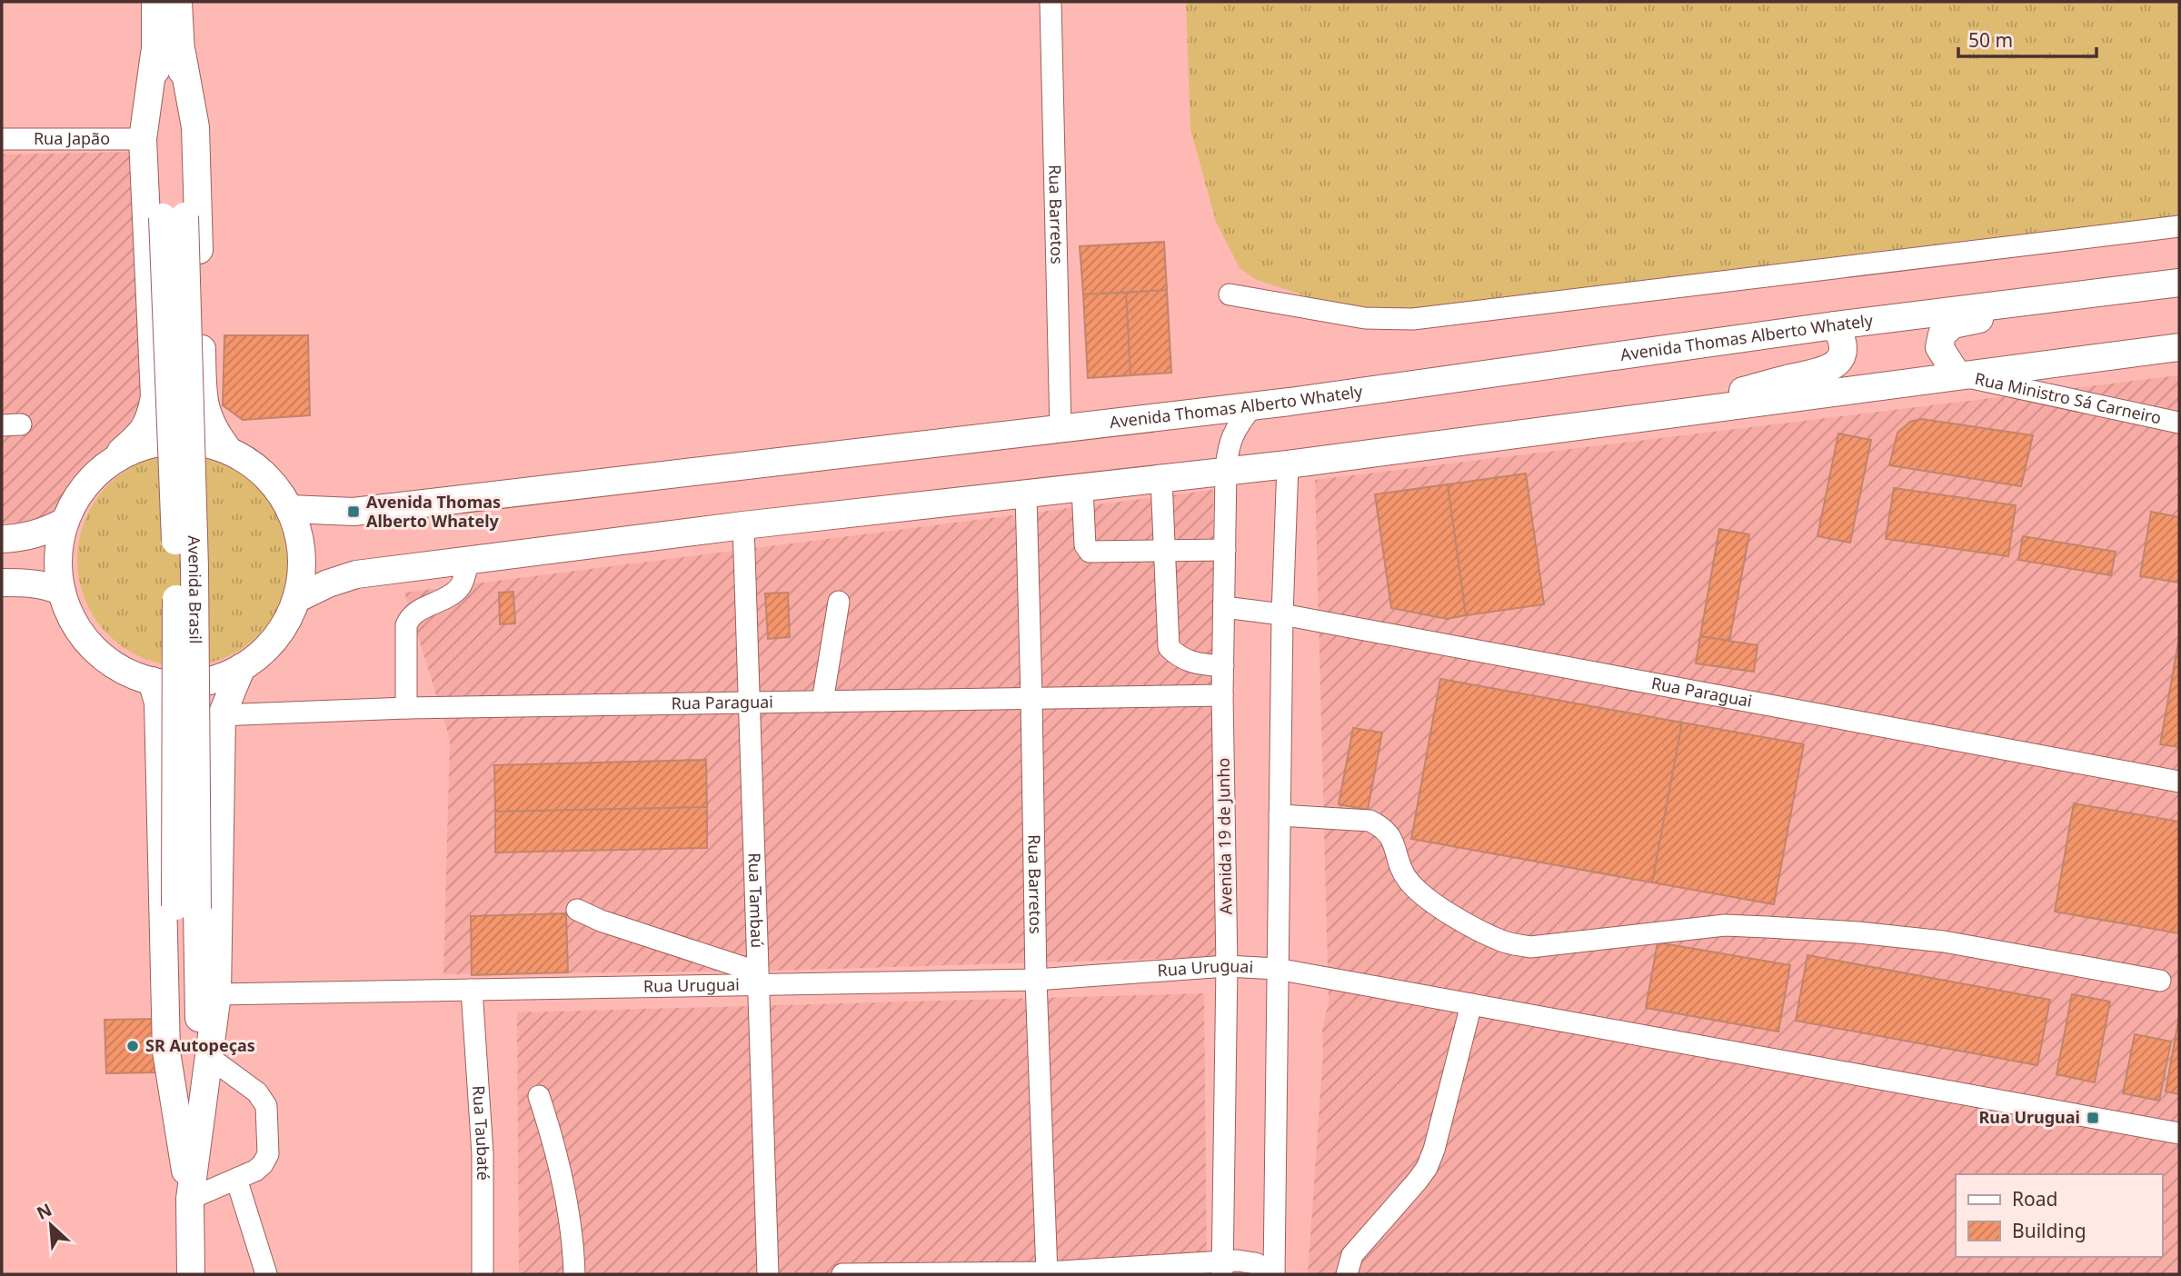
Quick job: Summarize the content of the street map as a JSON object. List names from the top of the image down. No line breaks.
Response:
{"streets":{"main road":["Avenida Thomas Alberto Whately","Avenida Brasil"],"street":["Rua Japão","Rua Barretos","Rua Ministro Sá Carneiro","Rua Paraguai","Avenida 19 de Junho","Rua Tambaú","Rua Uruguai","Rua Taubaté"]},"crossings":[["Rua Japão","Avenida Brasil"],["Rua Barretos","Avenida Thomas Alberto Whately"],["Rua Barretos","Rua Paraguai"],["Rua Barretos","Rua Uruguai"],["Avenida Thomas Alberto Whately","Avenida 19 de Junho"],["Avenida Brasil","Rua Paraguai"],["Avenida Brasil","Rua Uruguai"],["Rua Paraguai","Avenida 19 de Junho"],["Rua Paraguai","Rua Tambaú"],["Avenida 19 de Junho","Rua Uruguai"],["Rua Tambaú","Rua Uruguai"],["Rua Uruguai","Rua Taubaté"]],"places":{"transit":["Avenida Thomas Alberto Whately","Rua Uruguai"],"other":["SR Autopeças"]},"legend":["Road","Building"],"scale_bar":"50 m","north":"top left"}
